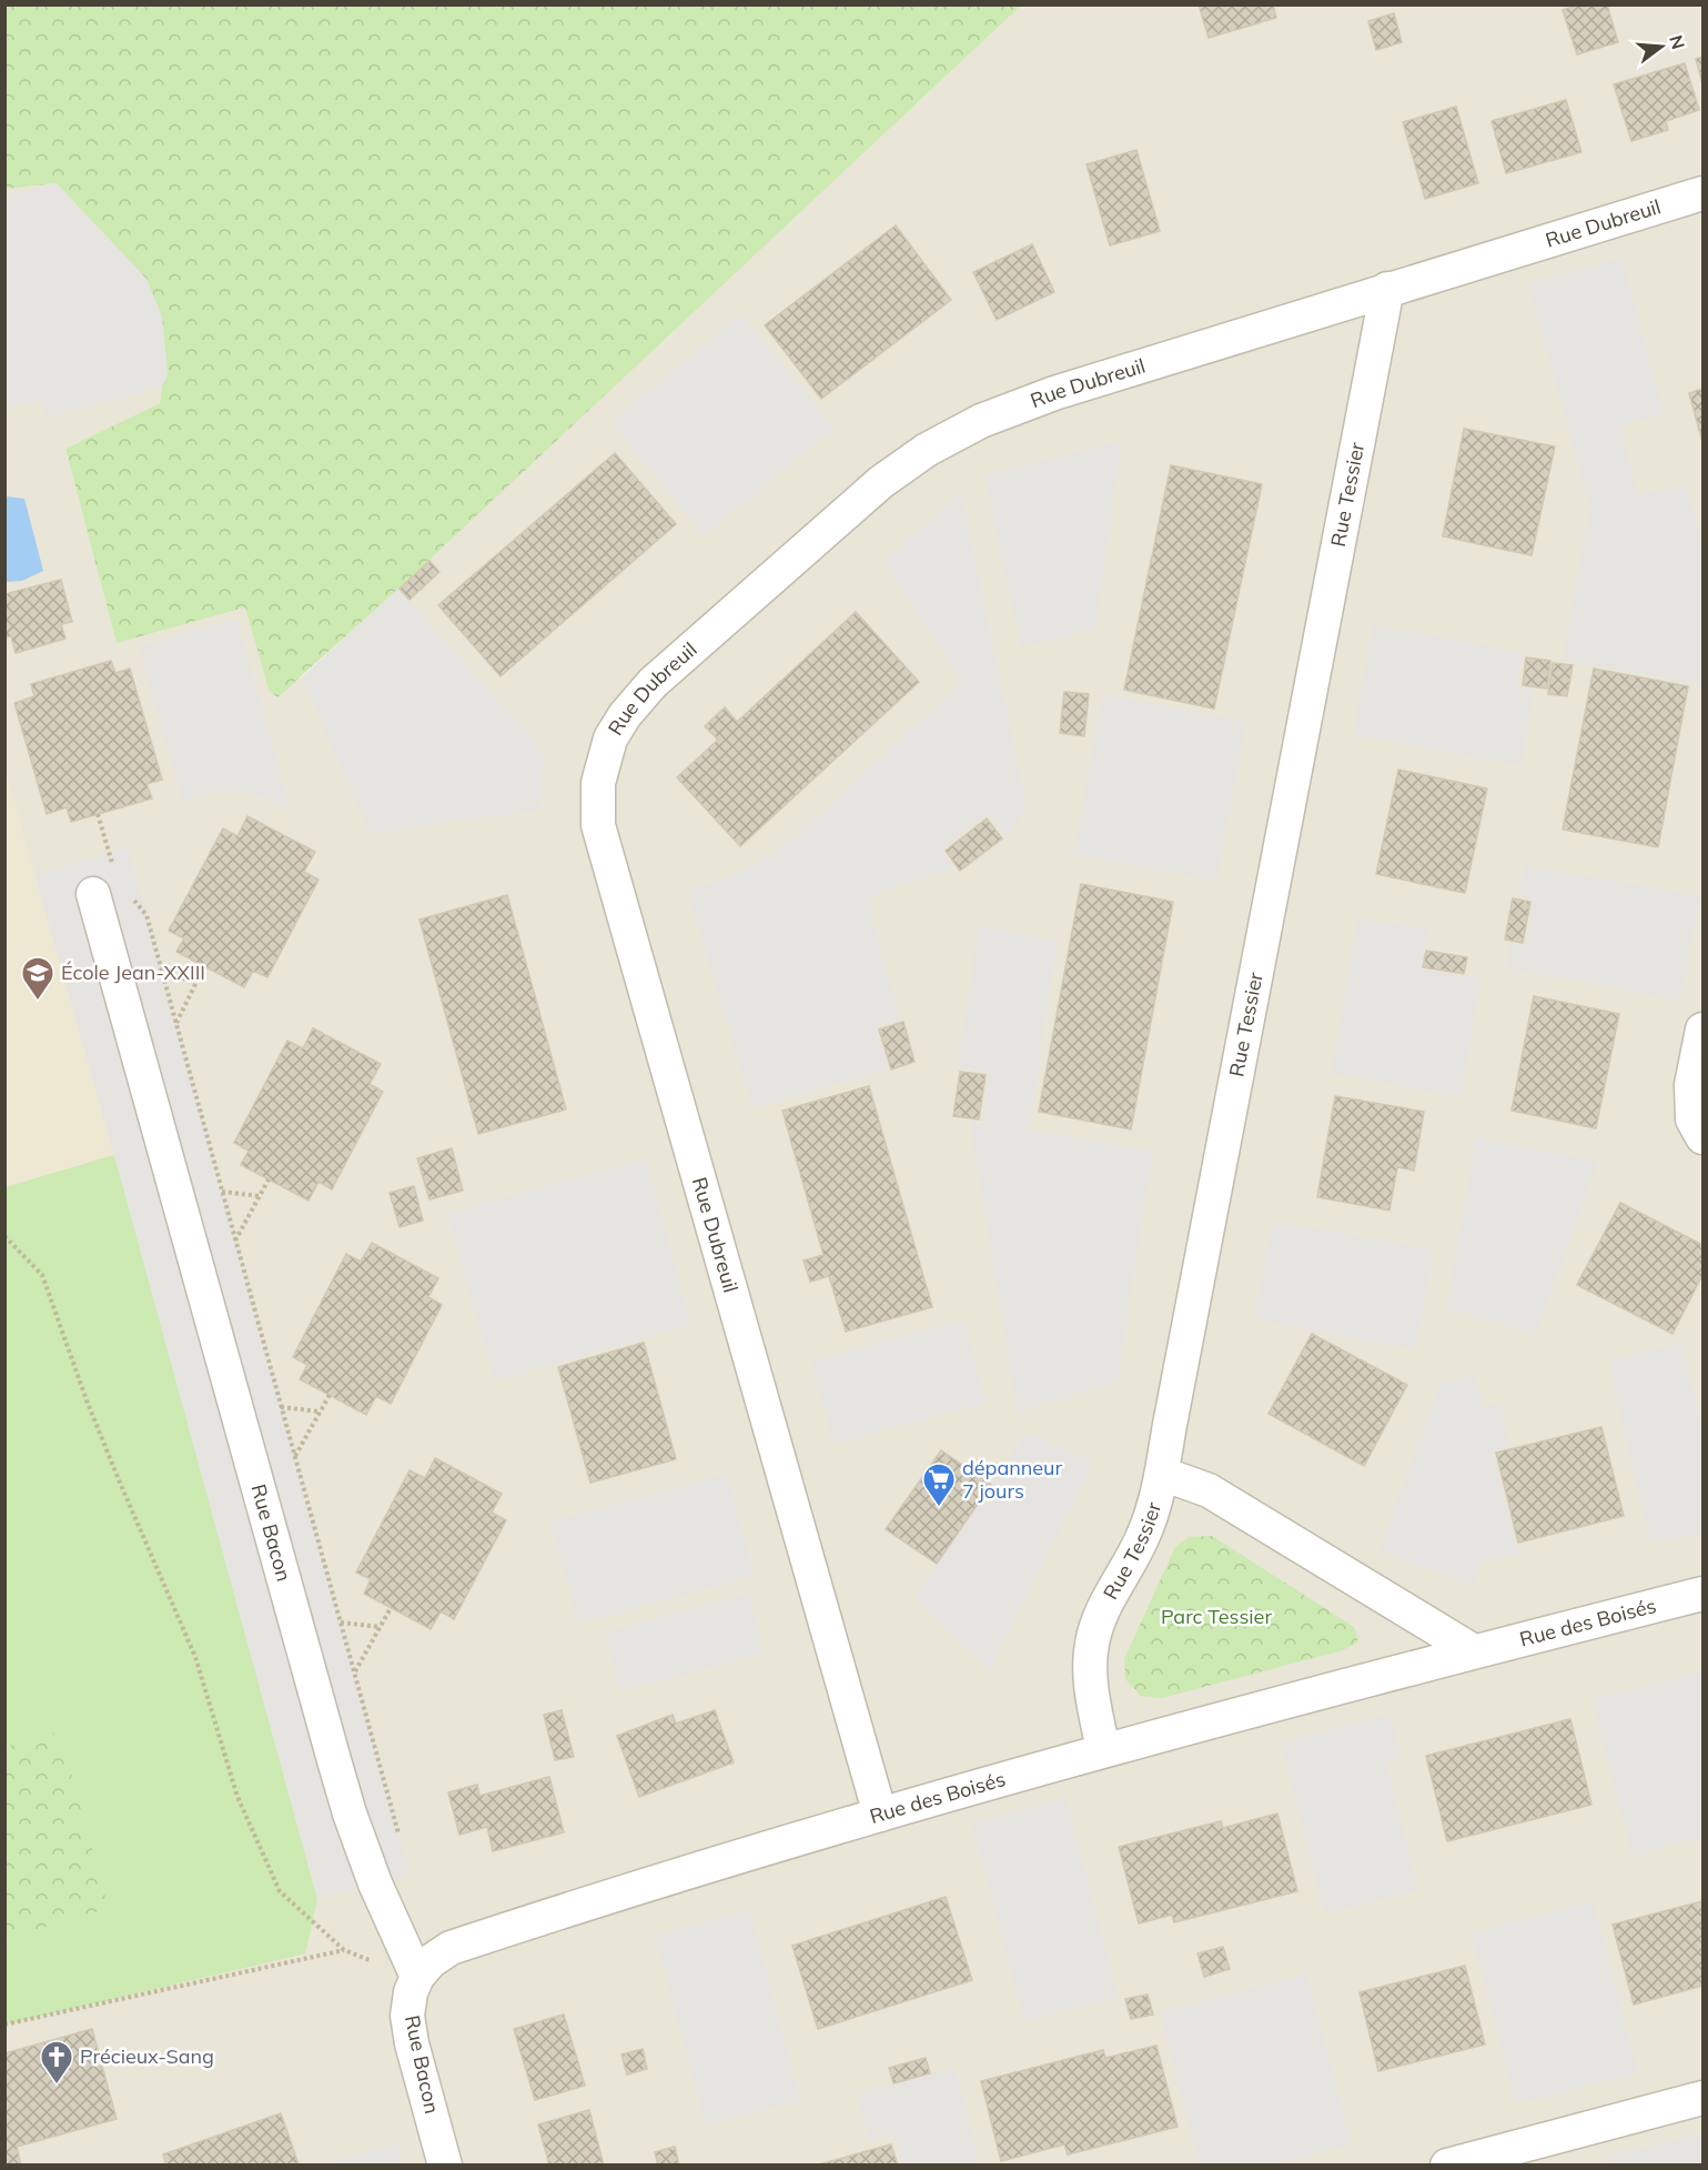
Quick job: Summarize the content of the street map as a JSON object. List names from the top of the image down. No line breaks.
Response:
{"streets":{"street":["Rue Dubreuil","Rue Tessier","Rue Bacon","Rue des Boisés"]},"crossings":[["Rue Dubreuil","Rue Tessier"],["Rue Dubreuil","Rue des Boisés"],["Rue Tessier","Rue des Boisés"],["Rue Bacon","Rue des Boisés"]],"parks":["Parc Tessier"],"places":{"school or university":["École Jean-XXIII"],"supermarket":["dépanneur 7 jours"],"church":["Précieux-Sang"]},"north":"right"}
